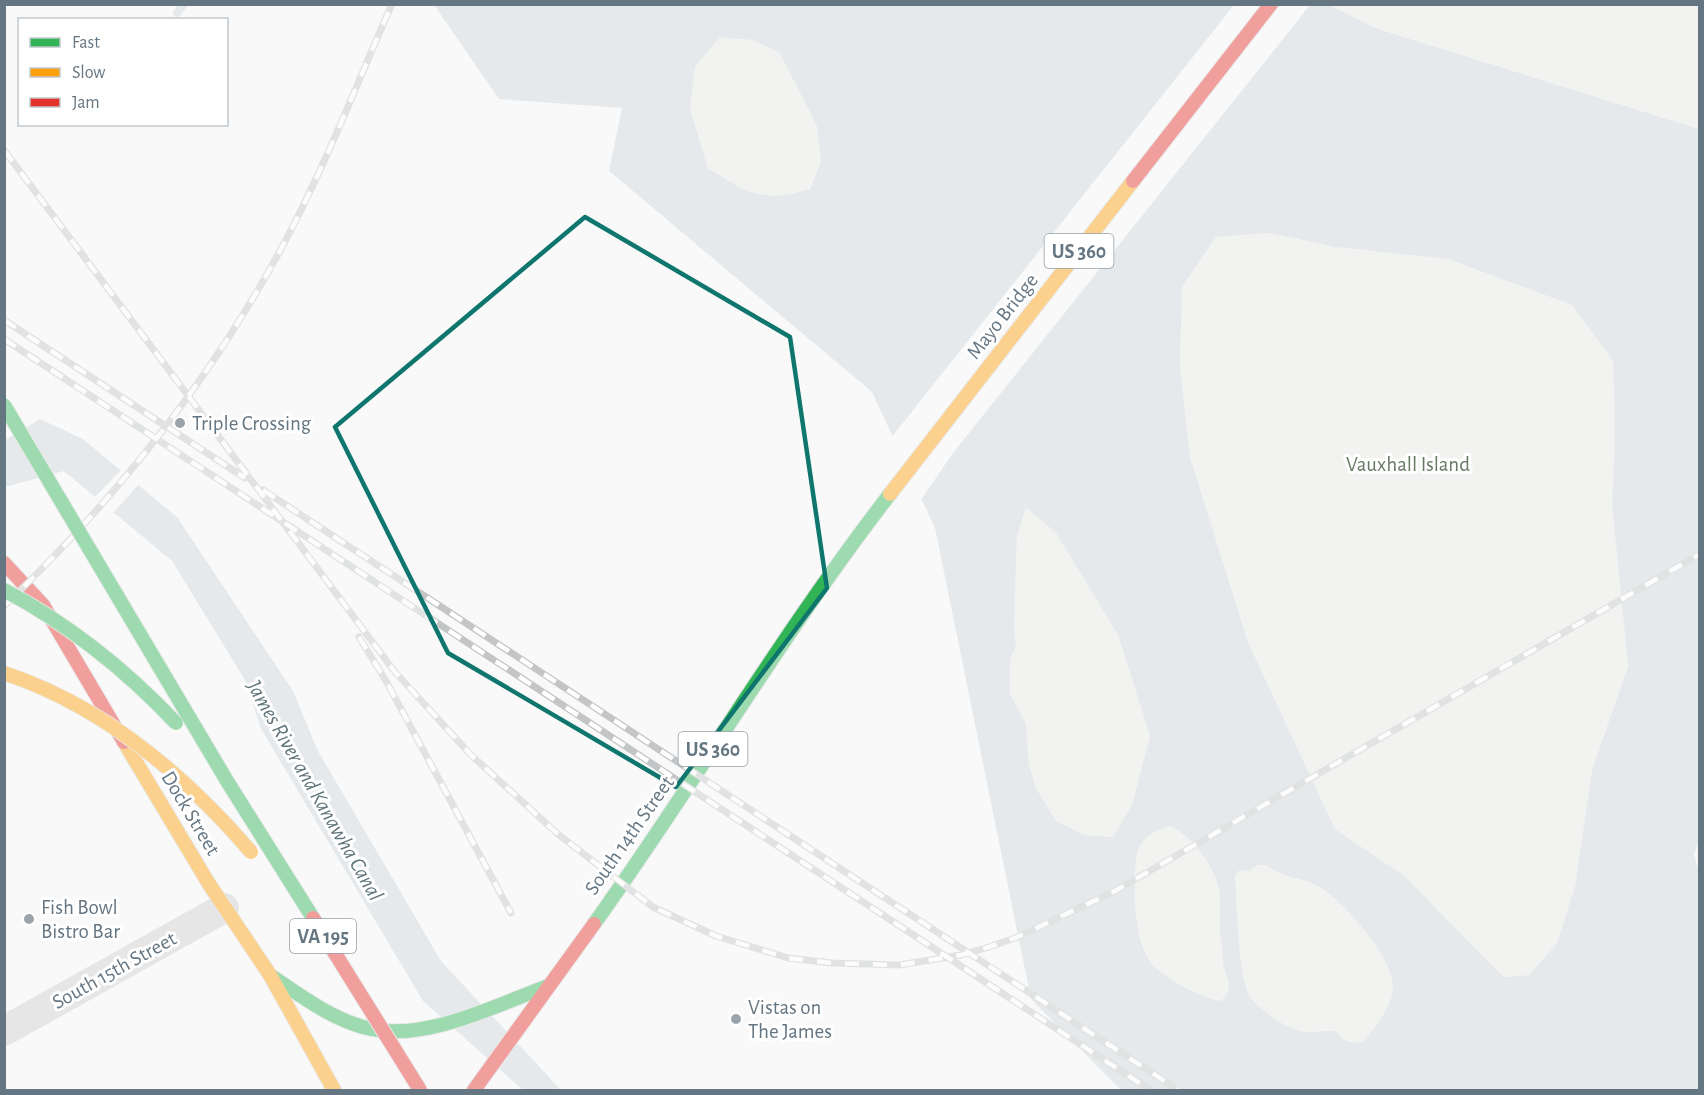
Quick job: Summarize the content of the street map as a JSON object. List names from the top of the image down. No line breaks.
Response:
{"streets":{"main road":["US 360","Mayo Bridge","Dock Street","South 14th Street","VA 195"],"street":["South 15th Street"]},"crossings":[["Mayo Bridge","South 14th Street"],["Dock Street","South 15th Street"]],"water":["James River and Kanawha Canal"],"parks":["Vauxhall Island"],"places":["Triple Crossing","Fish Bowl Bistro Bar","Vistas on The James"],"legend":["Fast","Slow","Jam"]}
